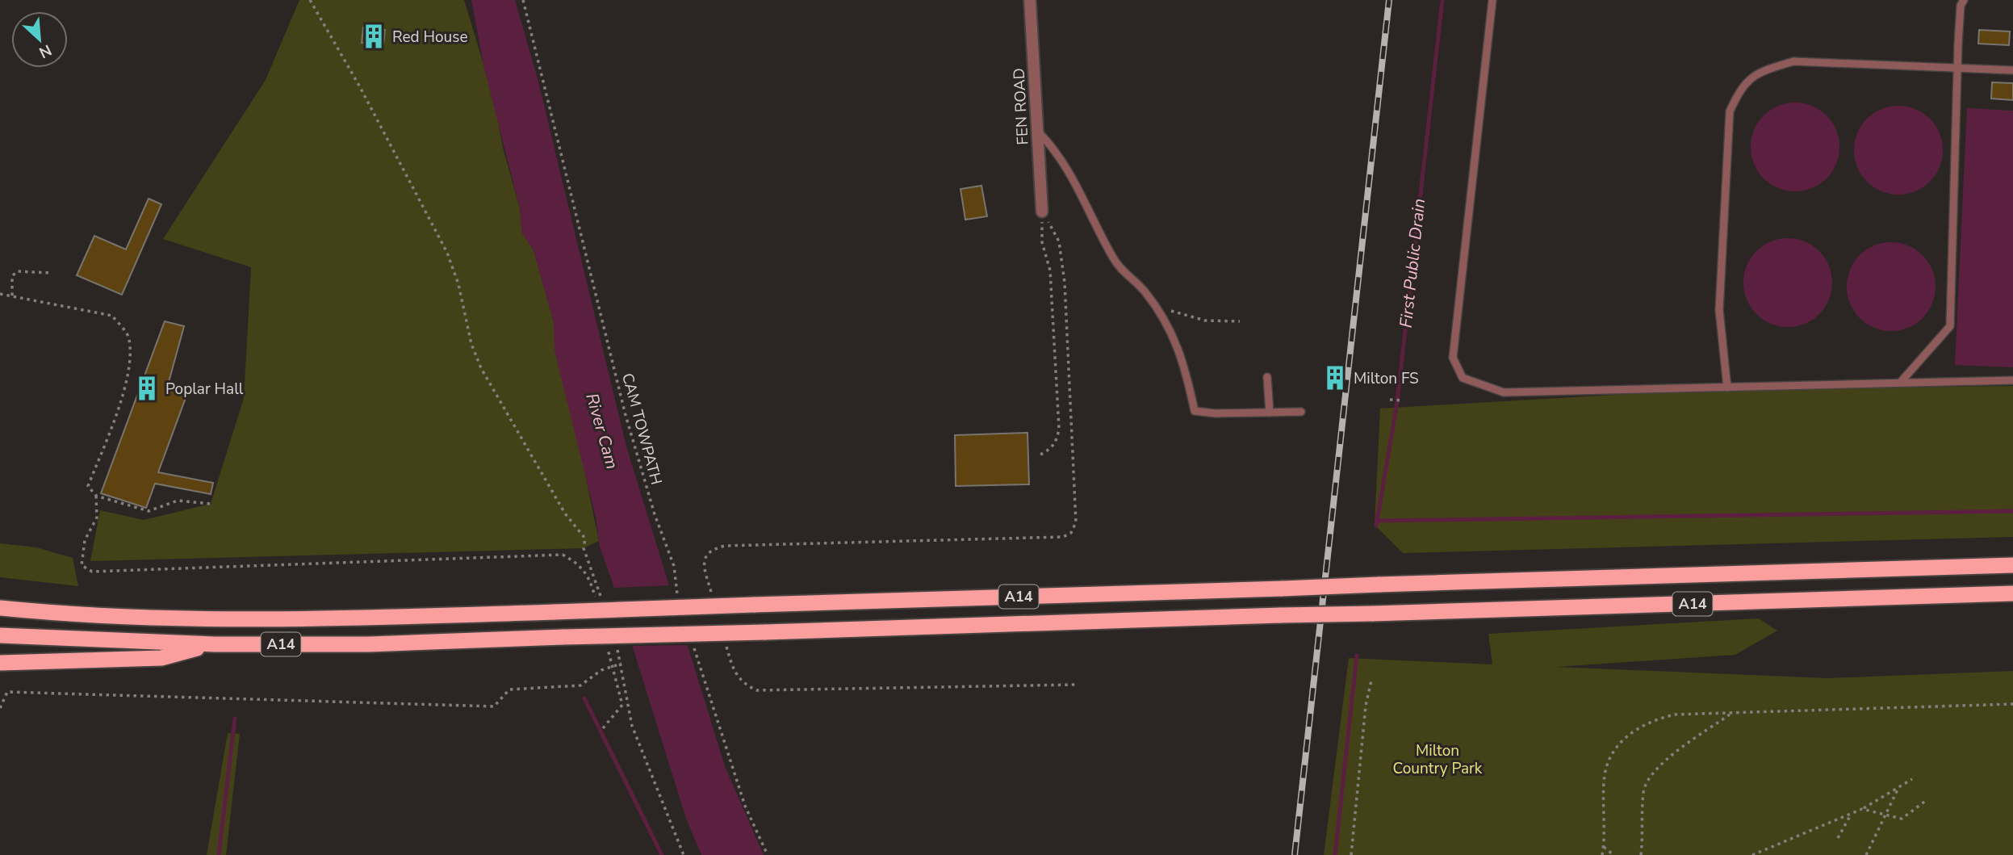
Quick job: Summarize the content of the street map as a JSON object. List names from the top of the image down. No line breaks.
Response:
{"streets":{"highway":["A14"],"street":["FEN ROAD"],"path":["CAM TOWPATH"]},"water":["First Public Drain","River Cam"],"parks":["Milton Country Park"],"places":{"building":["Red House","Milton FS","Poplar Hall"]},"north":"bottom right"}
